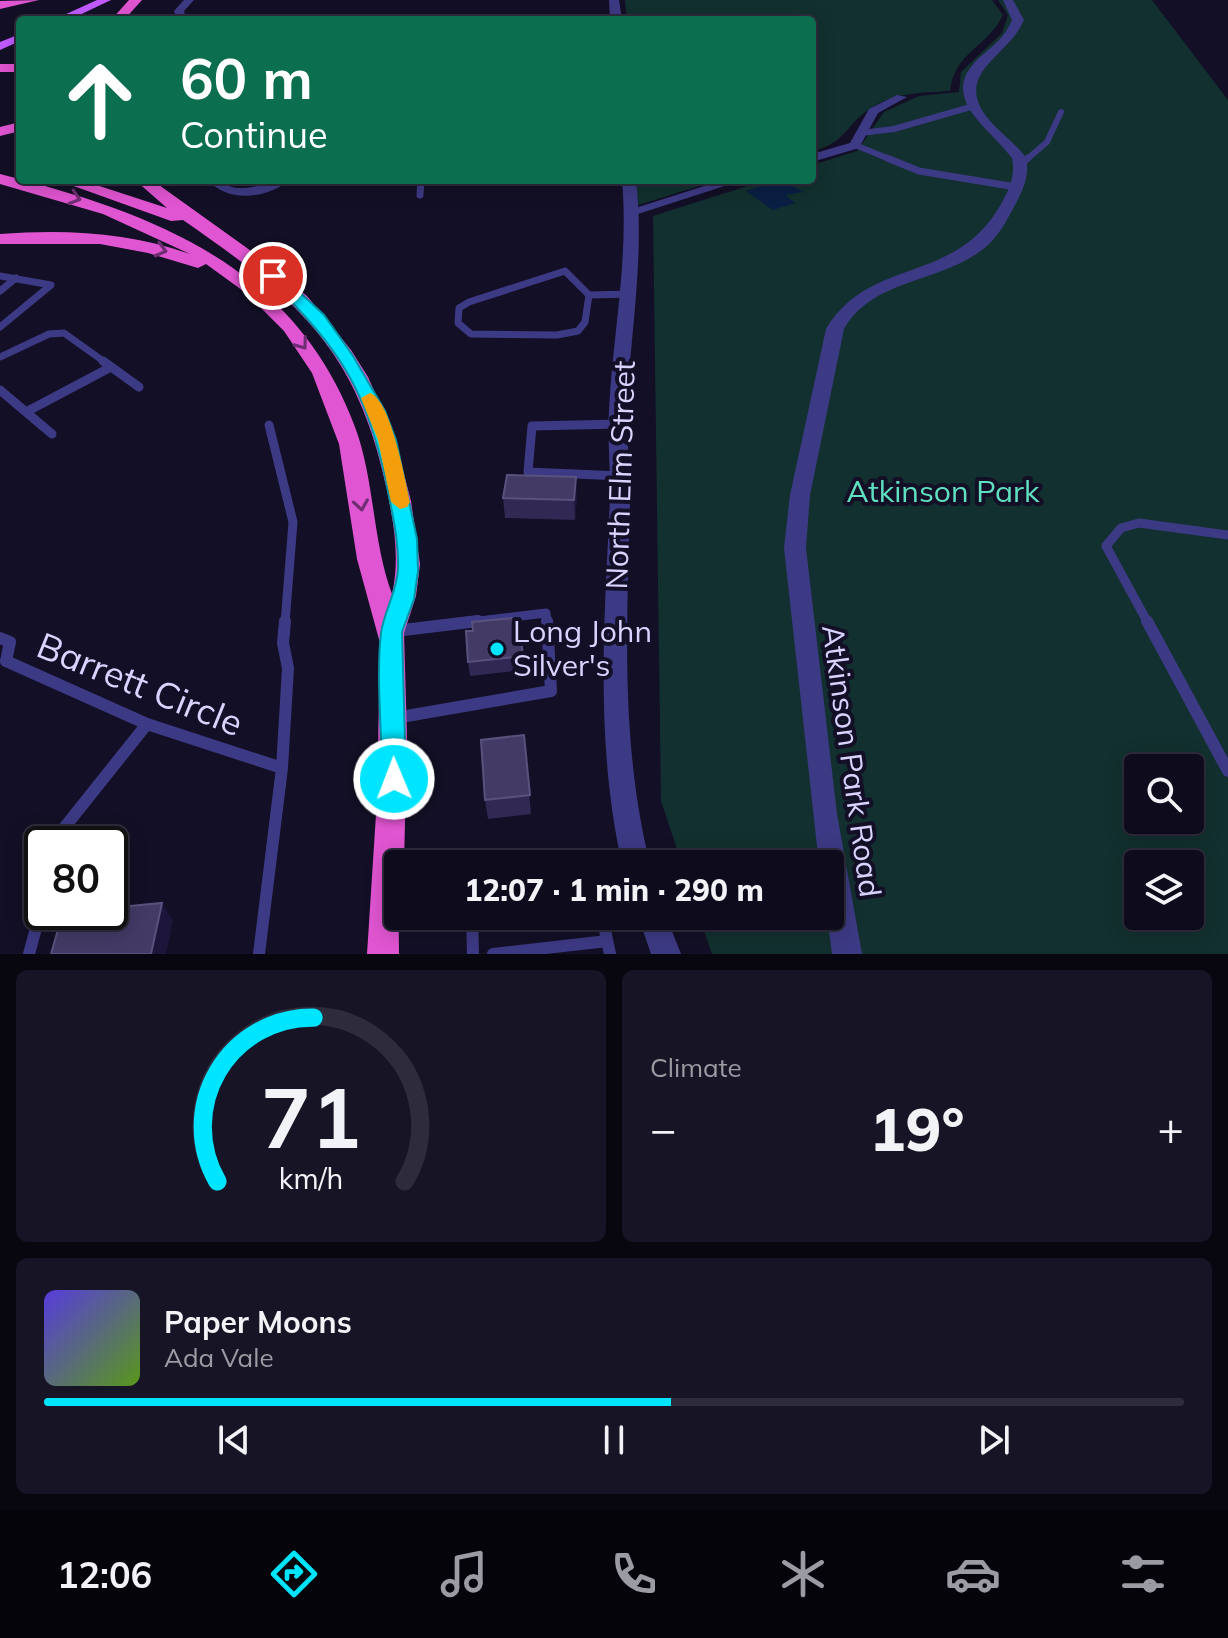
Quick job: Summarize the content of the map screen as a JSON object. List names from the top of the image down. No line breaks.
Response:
{"streets":{"street":["North Elm Street","Atkinson Park Road"],"lane":["Barrett Circle"]},"parks":["Atkinson Park"],"places":["Long John Silver's"],"page":{"turn":["60 m","Continue"],"limit":"80","trip":"12:07 · 1 min · 290 m","tile":"Climate","heat":["−","19°","+"],"song":["Paper Moons","Ada Vale"],"tabs":"12:06","gauge":["71","km/h"]}}
